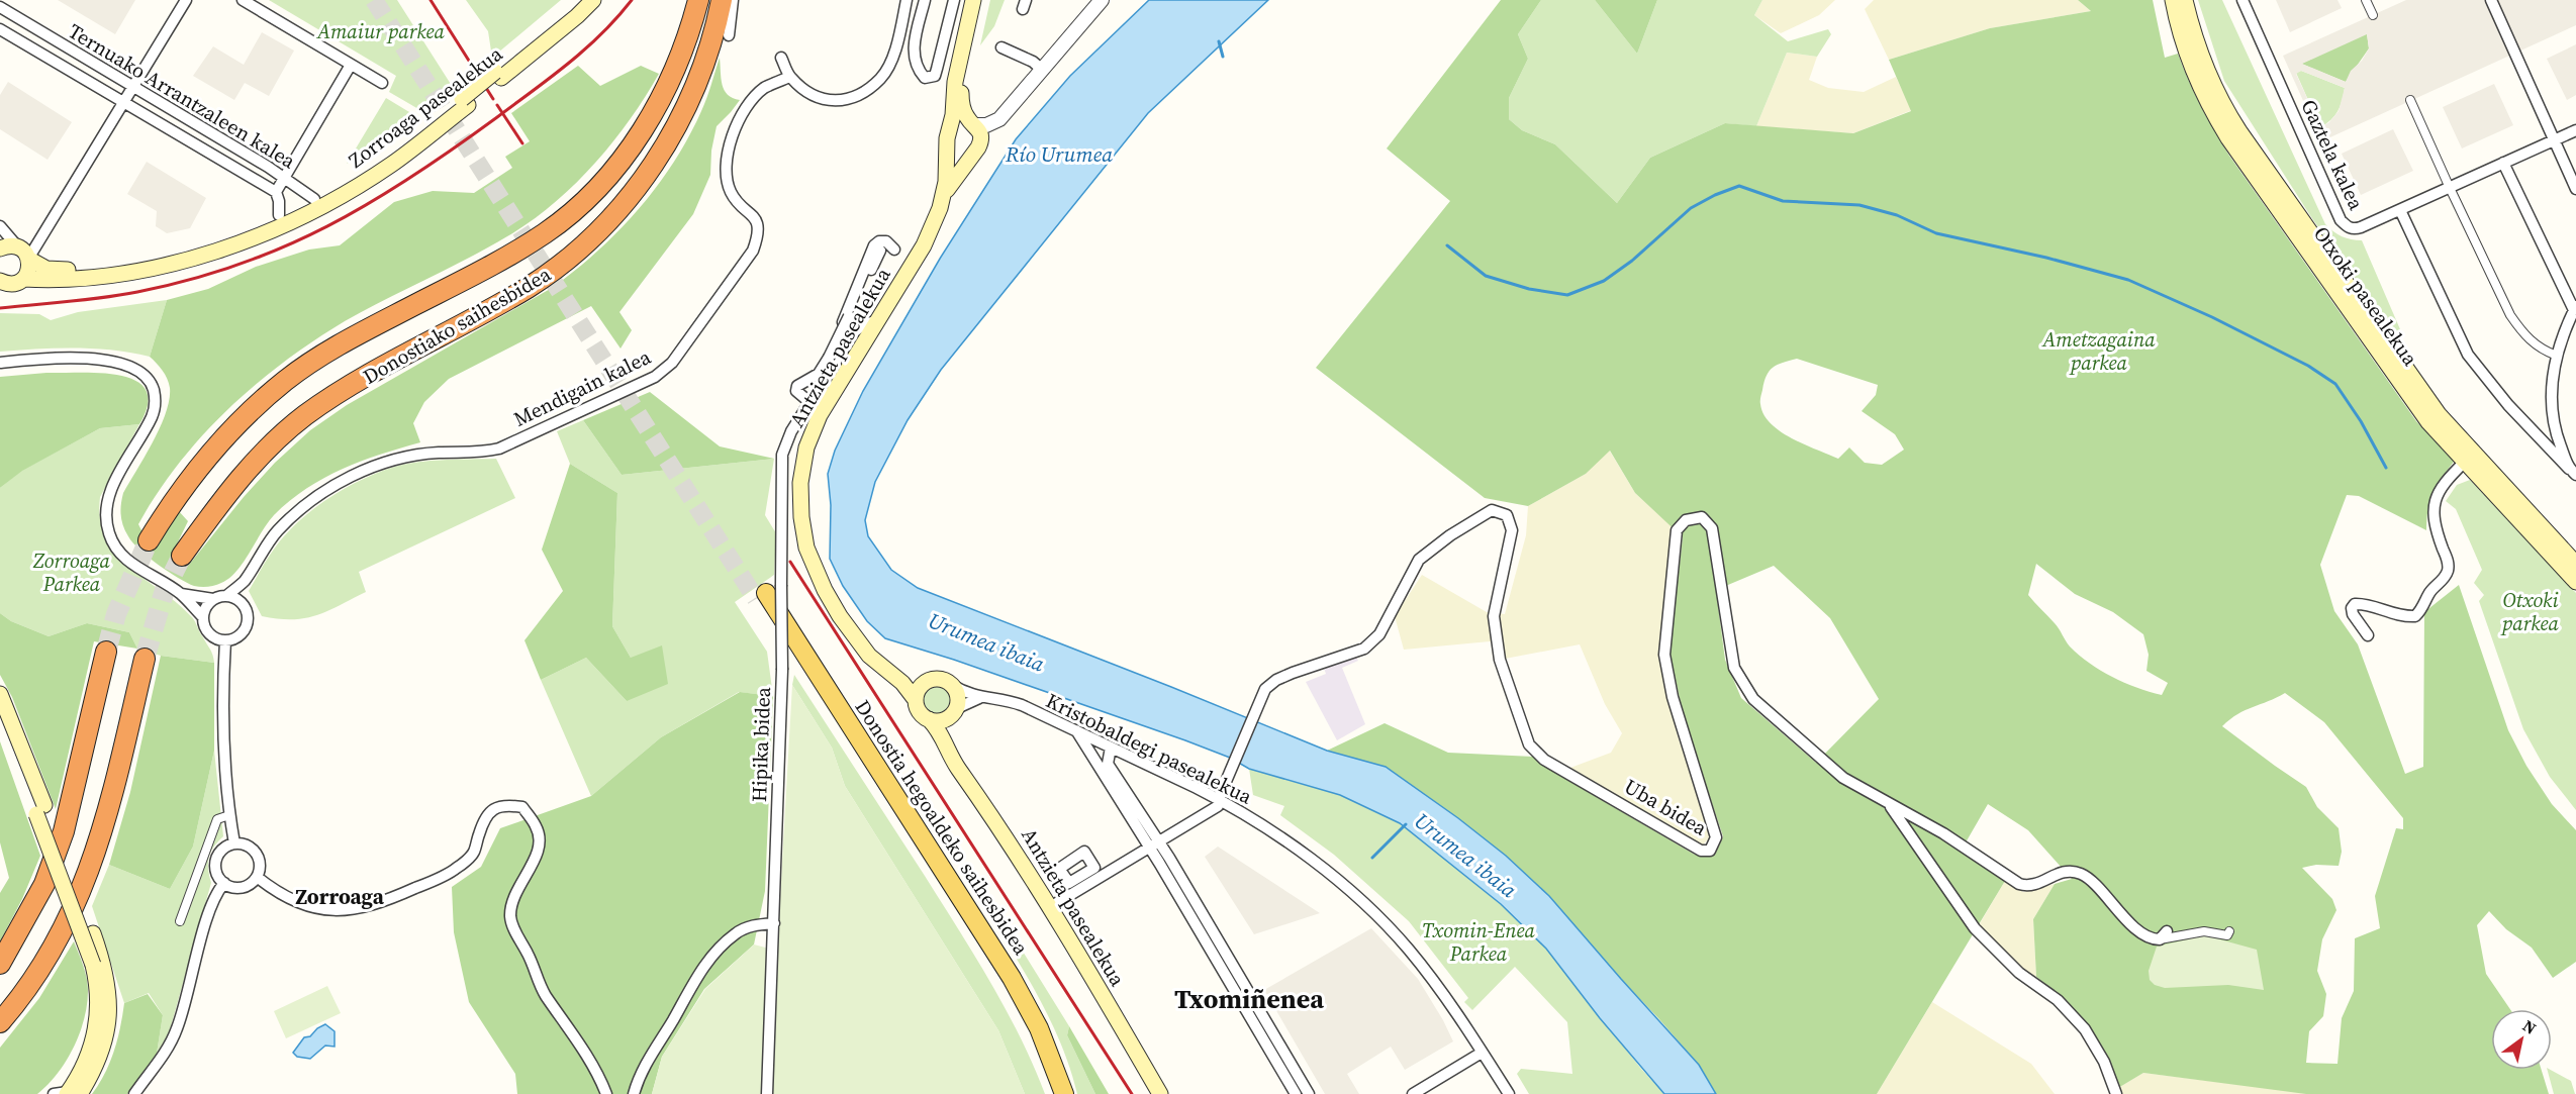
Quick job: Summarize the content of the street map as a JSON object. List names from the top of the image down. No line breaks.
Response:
{"streets":{"highway":["Donostiako saihesbidea"],"main road":["Zorroaga pasealekua","Otxoki pasealekua","Antzieta pasealekua","Donostia hegoaldeko saihesbidea"],"street":["Ternuako Arrantzaleen kalea","Gaztela kalea","Mendigain kalea","Hipika bidea","Kristobaldegi pasealekua","Uba bidea"]},"crossings":[["Ternuako Arrantzaleen kalea","Zorroaga pasealekua"],["Antzieta pasealekua","Hipika bidea"],["Antzieta pasealekua","Kristobaldegi pasealekua"],["Hipika bidea","Donostia hegoaldeko saihesbidea"],["Kristobaldegi pasealekua","Uba bidea"]],"districts":["Zorroaga","Txomiñenea"],"water":["Río Urumea","Urumea ibaia"],"parks":["Amaiur parkea","Ametzagaina parkea","Zorroaga Parkea","Otxoki parkea","Txomin-Enea Parkea"],"north":"top right"}
